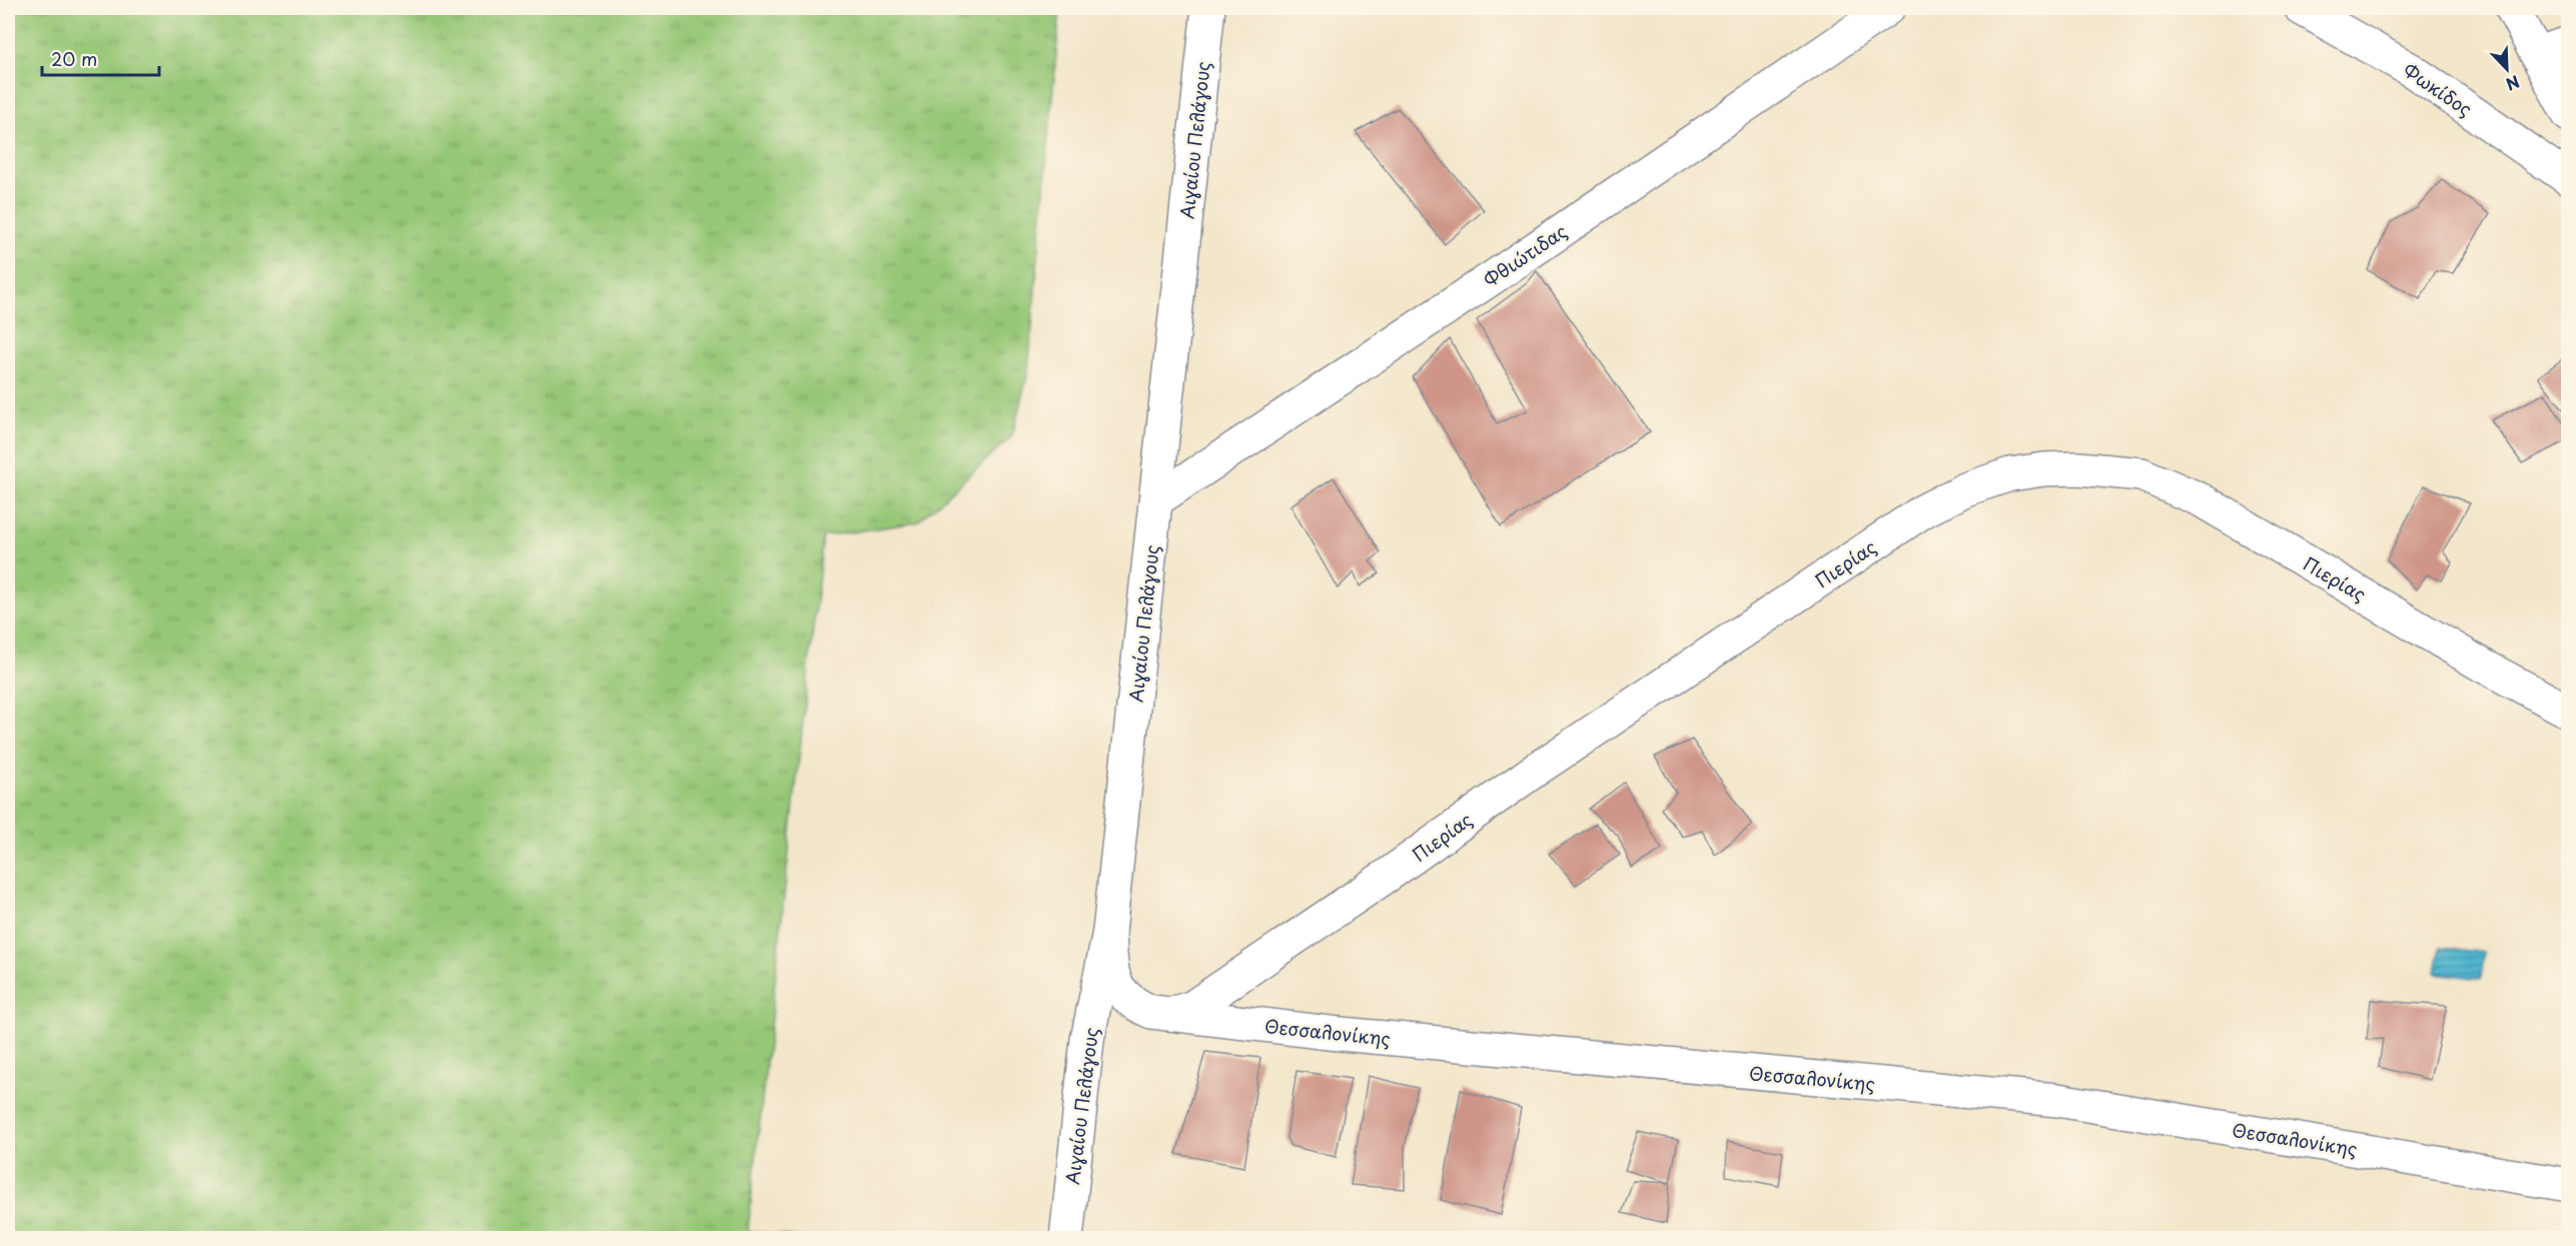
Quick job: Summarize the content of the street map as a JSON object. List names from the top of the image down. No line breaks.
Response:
{"streets":{"street":["Φωκίδος","Αιγαίου Πελάγους","Φθιώτιδας","Πιερίας","Θεσσαλονίκης"]},"crossings":[["Αιγαίου Πελάγους","Φθιώτιδας"],["Αιγαίου Πελάγους","Θεσσαλονίκης"],["Πιερίας","Θεσσαλονίκης"]],"scale_bar":"20 m","north":"bottom right"}
